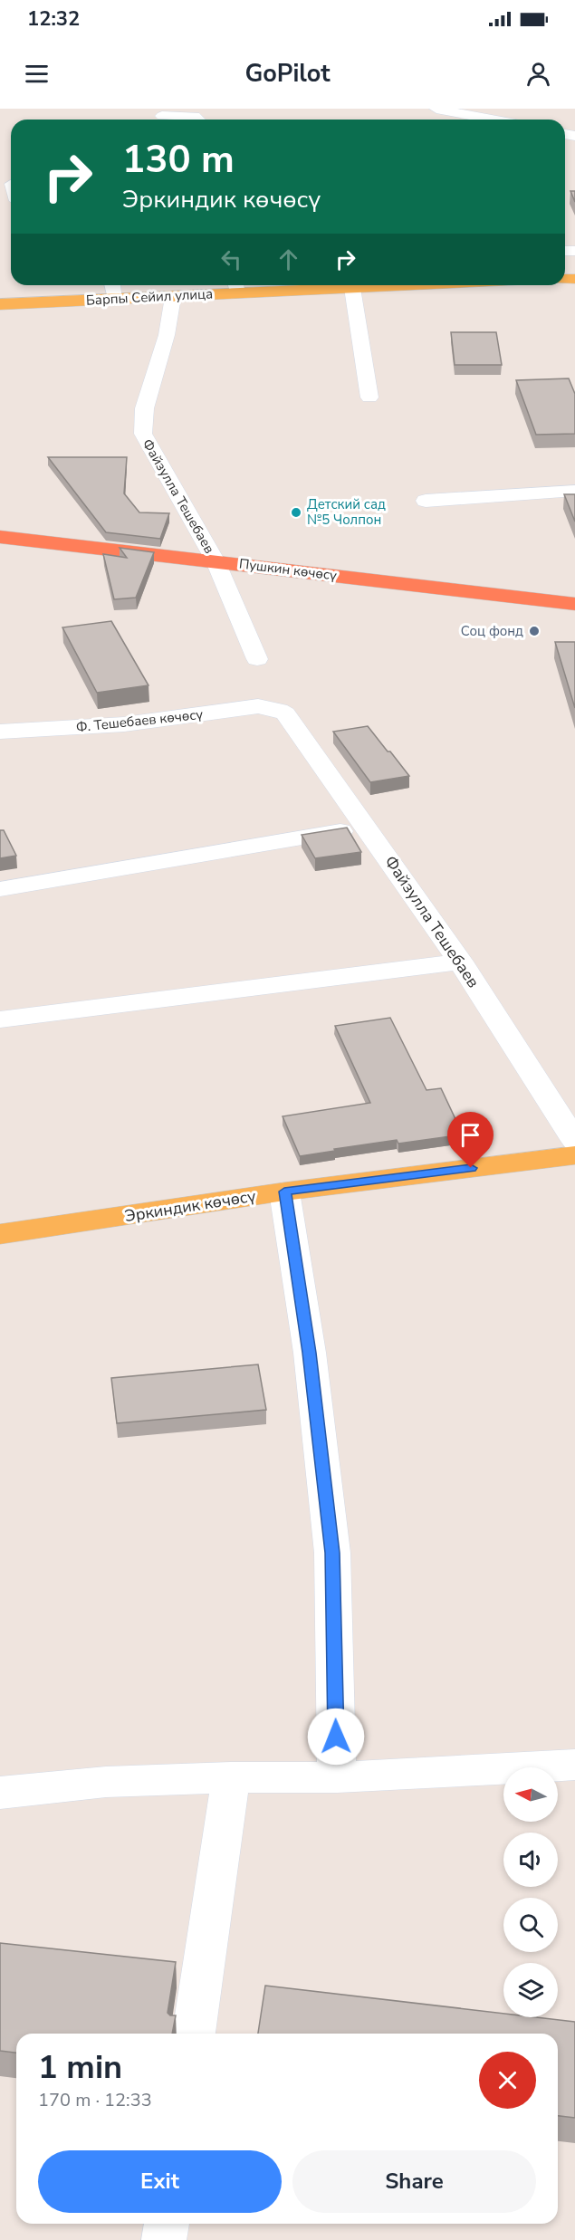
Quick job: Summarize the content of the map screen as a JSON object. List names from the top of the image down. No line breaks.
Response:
{"streets":{"highway":["Пушкин көчөсү"],"main road":["Барпы Сейил улица","Эркиндик көчөсү"],"street":["Файзулла Тешебаев","Ф. Тешебаев көчөсү"]},"crossings":[["Барпы Сейил улица","Файзулла Тешебаев"],["Файзулла Тешебаев","Пушкин көчөсү"],["Файзулла Тешебаев","Ф. Тешебаев көчөсү"]],"places":["Детский сад №5 Чолпон","Соц фонд"],"north":"left","page":{"status":"12:32","header":"GoPilot","turn":["130 m","Эркиндик көчөсү"],"heading":["1 min","170 m · 12:33"],"buttons":["Exit","Share"]}}
